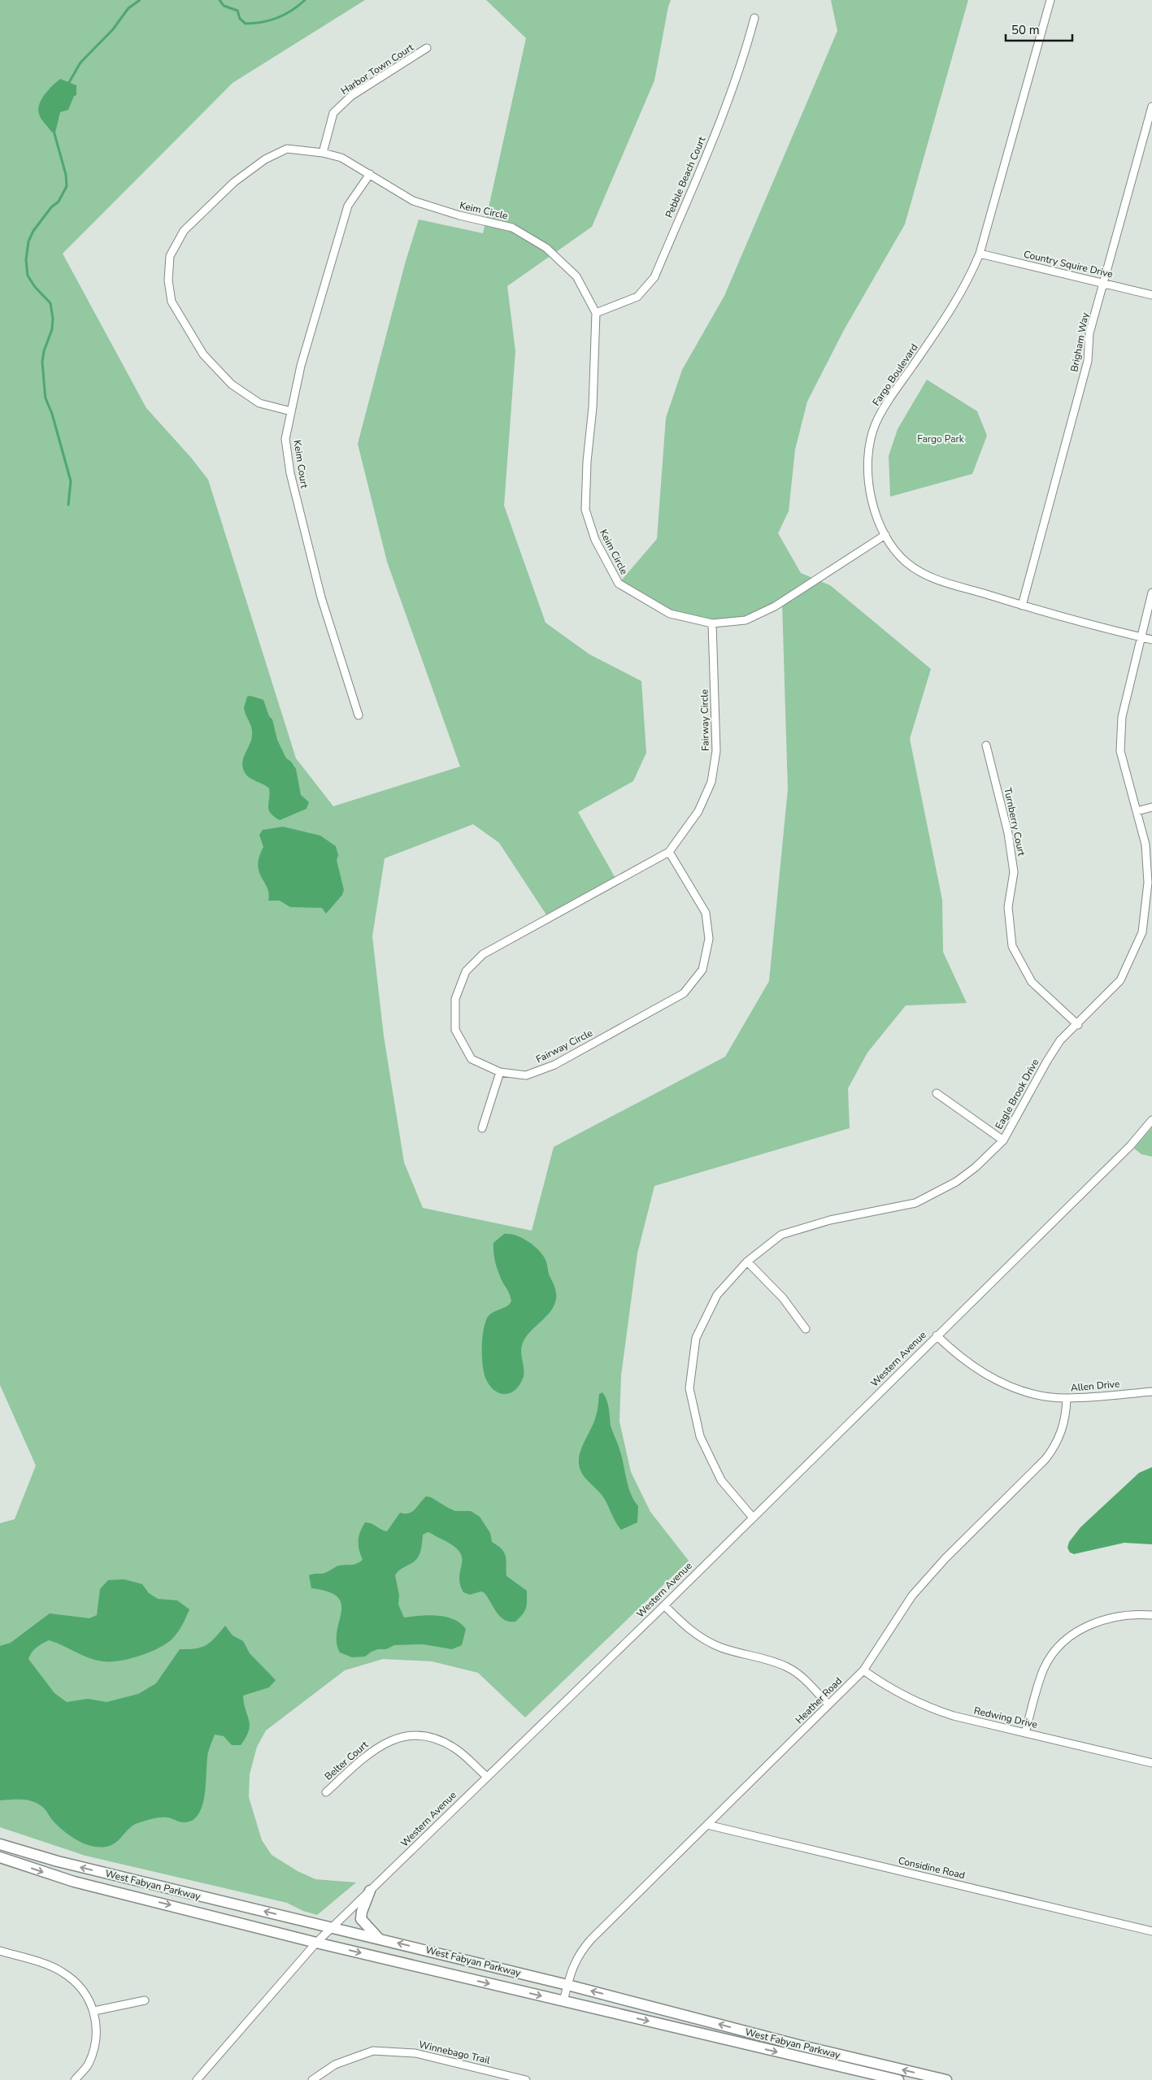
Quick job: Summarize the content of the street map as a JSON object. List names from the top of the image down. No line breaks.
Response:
{"streets":{"main road":["West Fabyan Parkway"],"street":["Harbor Town Court","Pebble Beach Court","Keim Circle","Country Squire Drive","Brigham Way","Fargo Boulevard","Keim Court","Fairway Circle","Turnberry Court","Eagle Brook Drive","Western Avenue","Allen Drive","Heather Road","Redwing Drive","Belter Court","Considine Road","Winnebago Trail"]},"crossings":[["Harbor Town Court","Keim Circle"],["Pebble Beach Court","Keim Circle"],["Keim Circle","Fargo Boulevard"],["Keim Circle","Keim Court"],["Keim Circle","Fairway Circle"],["Country Squire Drive","Brigham Way"],["Country Squire Drive","Fargo Boulevard"],["Brigham Way","Fargo Boulevard"],["Fargo Boulevard","Eagle Brook Drive"],["Turnberry Court","Eagle Brook Drive"],["Eagle Brook Drive","Western Avenue"],["Western Avenue","Allen Drive"],["Western Avenue","Belter Court"],["Western Avenue","West Fabyan Parkway"],["Allen Drive","Heather Road"],["Heather Road","Redwing Drive"],["Heather Road","Considine Road"],["Heather Road","West Fabyan Parkway"]],"parks":["Fargo Park"],"scale_bar":"50 m"}
